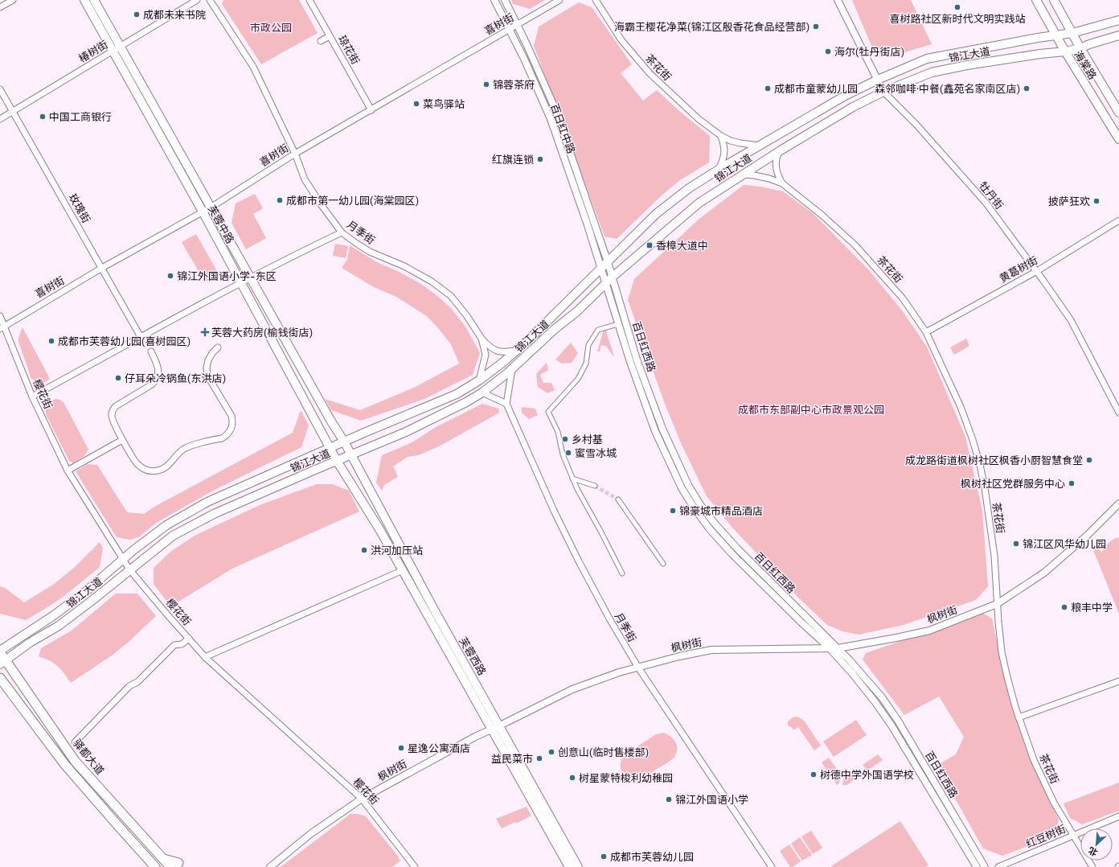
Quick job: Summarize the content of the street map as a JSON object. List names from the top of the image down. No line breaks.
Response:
{"streets":{"main road":["锦江大道","海棠路","芙蓉中路","芙蓉西路","驿都大道"],"street":["喜树街","琼花街","椿树街","茶花街","百日红中路","牡丹街","玫瑰街","月季街","黄葛树街","百日红西路","樱花街","枫树街","红豆树街"]},"crossings":[["喜树街","琼花街"],["喜树街","百日红中路"],["喜树街","玫瑰街"],["喜树街","芙蓉中路"],["喜树街","月季街"],["喜树街","樱花街"],["椿树街","玫瑰街"],["椿树街","芙蓉中路"],["锦江大道","海棠路"],["锦江大道","茶花街"],["锦江大道","百日红中路"],["锦江大道","牡丹街"],["锦江大道","芙蓉中路"],["锦江大道","月季街"],["锦江大道","百日红西路"],["锦江大道","樱花街"],["锦江大道","芙蓉西路"],["锦江大道","驿都大道"],["茶花街","黄葛树街"],["茶花街","枫树街"],["茶花街","红豆树街"],["百日红中路","百日红西路"],["牡丹街","黄葛树街"],["芙蓉中路","芙蓉西路"],["月季街","枫树街"],["百日红西路","枫树街"],["樱花街","枫树街"],["枫树街","芙蓉西路"]],"parks":["市政公园","成都市东部副中心市政景观公园"],"places":{"other":["喜树路社区新时代文明实践站","成都未来书院","海霸王樱花净菜(锦江区殷香花食品经营部)","海尔(牡丹街店)","锦蓉茶府","成都市童蒙幼儿园","森邻咖啡·中餐(鑫苑名家南区店)","菜鸟驿站","中国工商银行","红旗连锁","成都市第一幼儿园(海棠园区)","披萨狂欢","锦江外国语小学-东区","成都市芙蓉幼儿园(喜树园区)","仔耳朵冷锅鱼(东洪店)","乡村基","蜜雪冰城","成龙路街道枫树社区枫香小厨智慧食堂","枫树社区党群服务中心","锦豪城市精品酒店","锦江区风华幼儿园","洪河加压站","粮丰中学","星逸公寓酒店","创意山(临时售楼部)","益民菜市","树德中学外国语学校","树星蒙特梭利幼稚园","锦江外国语小学","成都市芙蓉幼儿园"],"transit":["香樟大道中"],"health":["芙蓉大药房(榆钱街店)"]},"north":"bottom left"}
